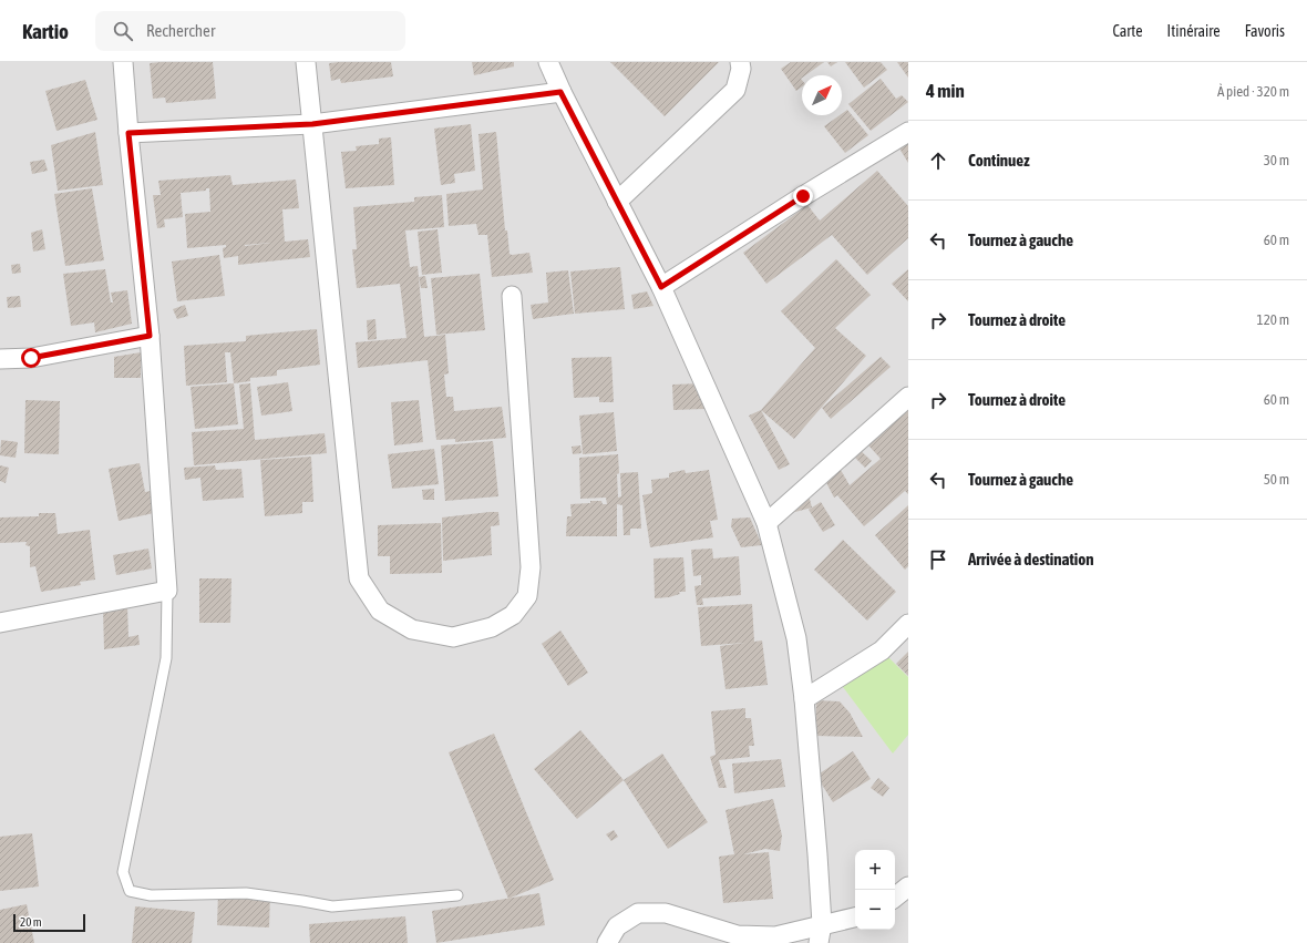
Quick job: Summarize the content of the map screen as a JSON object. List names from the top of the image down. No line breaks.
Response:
{"scale_bar":"20 m","north":"top right","page":{"header":"Kartio","search":"Rechercher","nav":["Carte","Itinéraire","Favoris"],"heading":["4 min","À pied · 320 m"],"list":[["Continuez","30 m"],["Tournez à gauche","60 m"],["Tournez à droite","120 m"],["Tournez à droite","60 m"],["Tournez à gauche","50 m"],"Arrivée à destination"],"map_buttons":["+","−"],"scale":"20 m"}}
